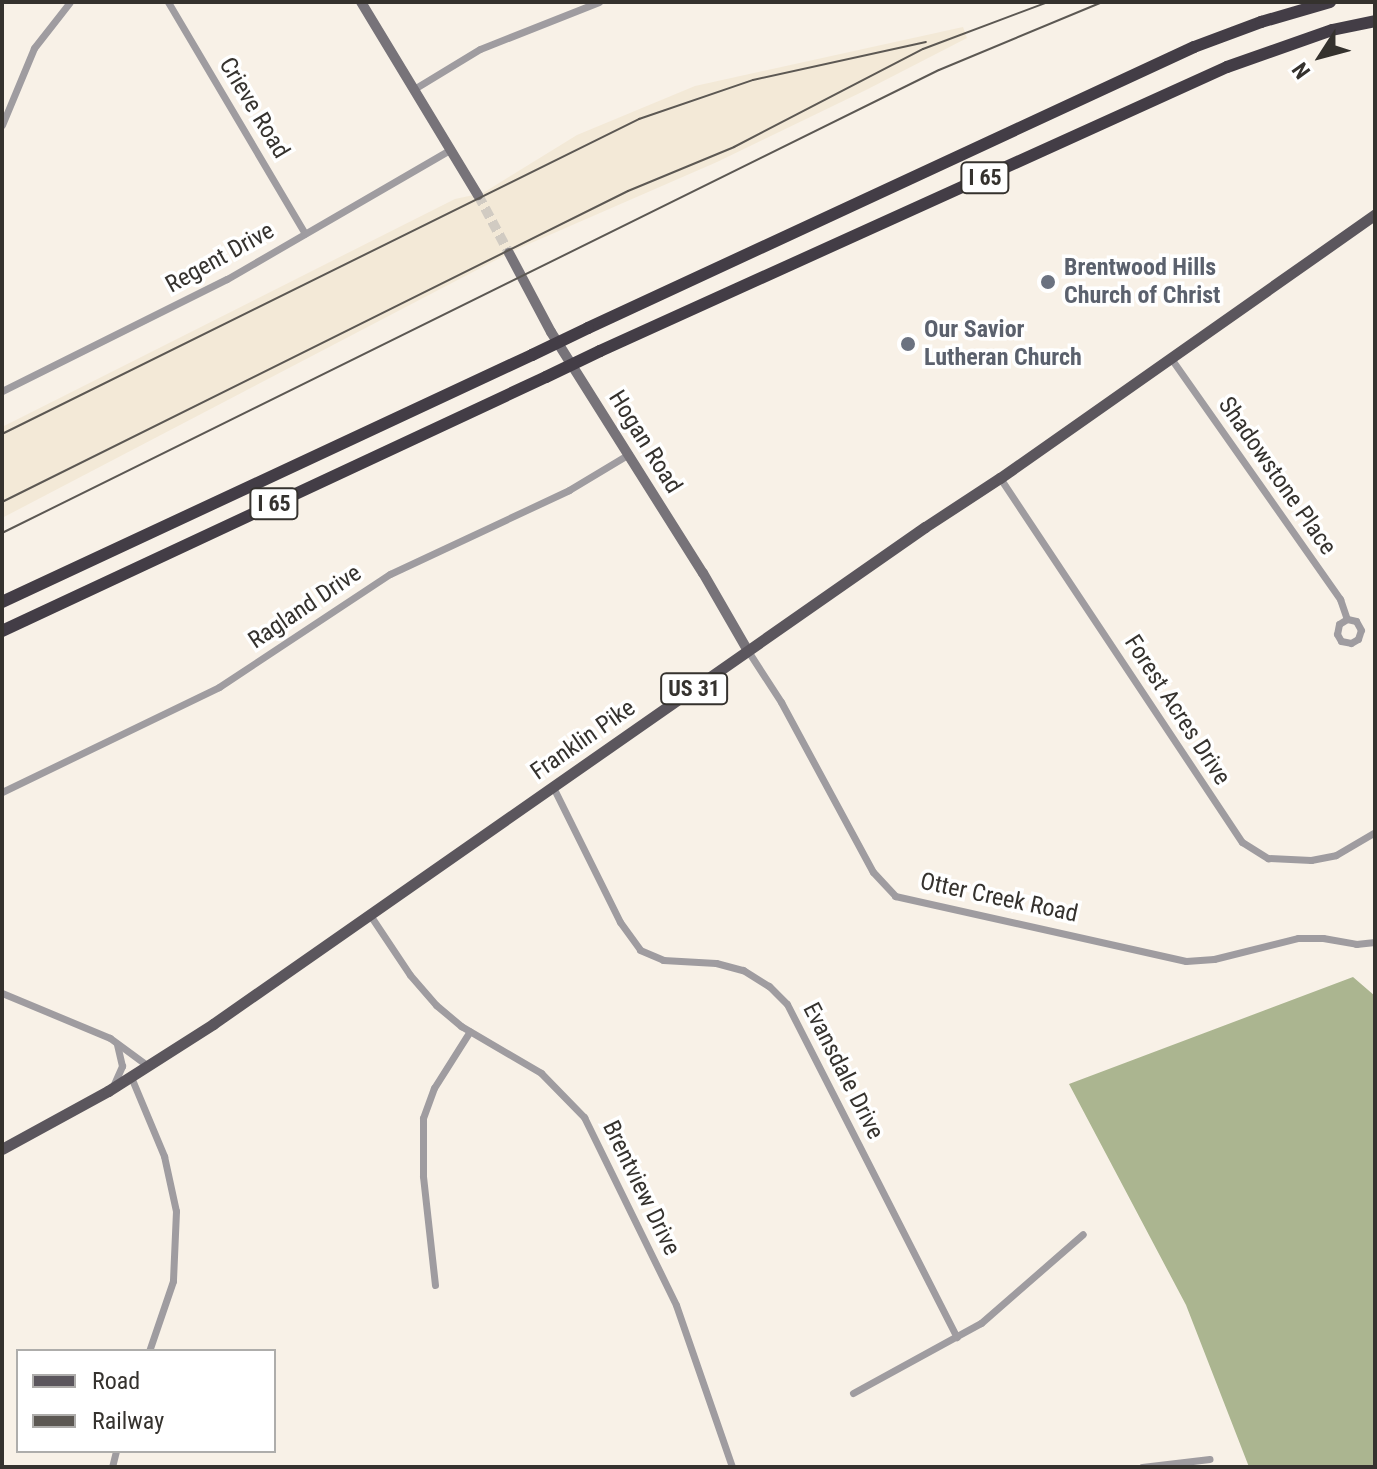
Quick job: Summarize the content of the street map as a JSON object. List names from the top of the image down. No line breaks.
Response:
{"streets":{"highway":["I 65"],"main road":["US 31","Franklin Pike"],"street":["Crieve Road","Regent Drive","Hogan Road","Shadowstone Place","Ragland Drive","Forest Acres Drive","Otter Creek Road","Evansdale Drive","Brentview Drive"]},"crossings":[["Crieve Road","Regent Drive"],["Hogan Road","Ragland Drive"],["Hogan Road","Franklin Pike"],["Hogan Road","Otter Creek Road"],["Shadowstone Place","Franklin Pike"],["Forest Acres Drive","Franklin Pike"],["Franklin Pike","Otter Creek Road"],["Franklin Pike","Evansdale Drive"],["Franklin Pike","Brentview Drive"]],"places":["Brentwood Hills Church of Christ","Our Savior Lutheran Church"],"legend":["Road","Railway"],"north":"bottom left"}
